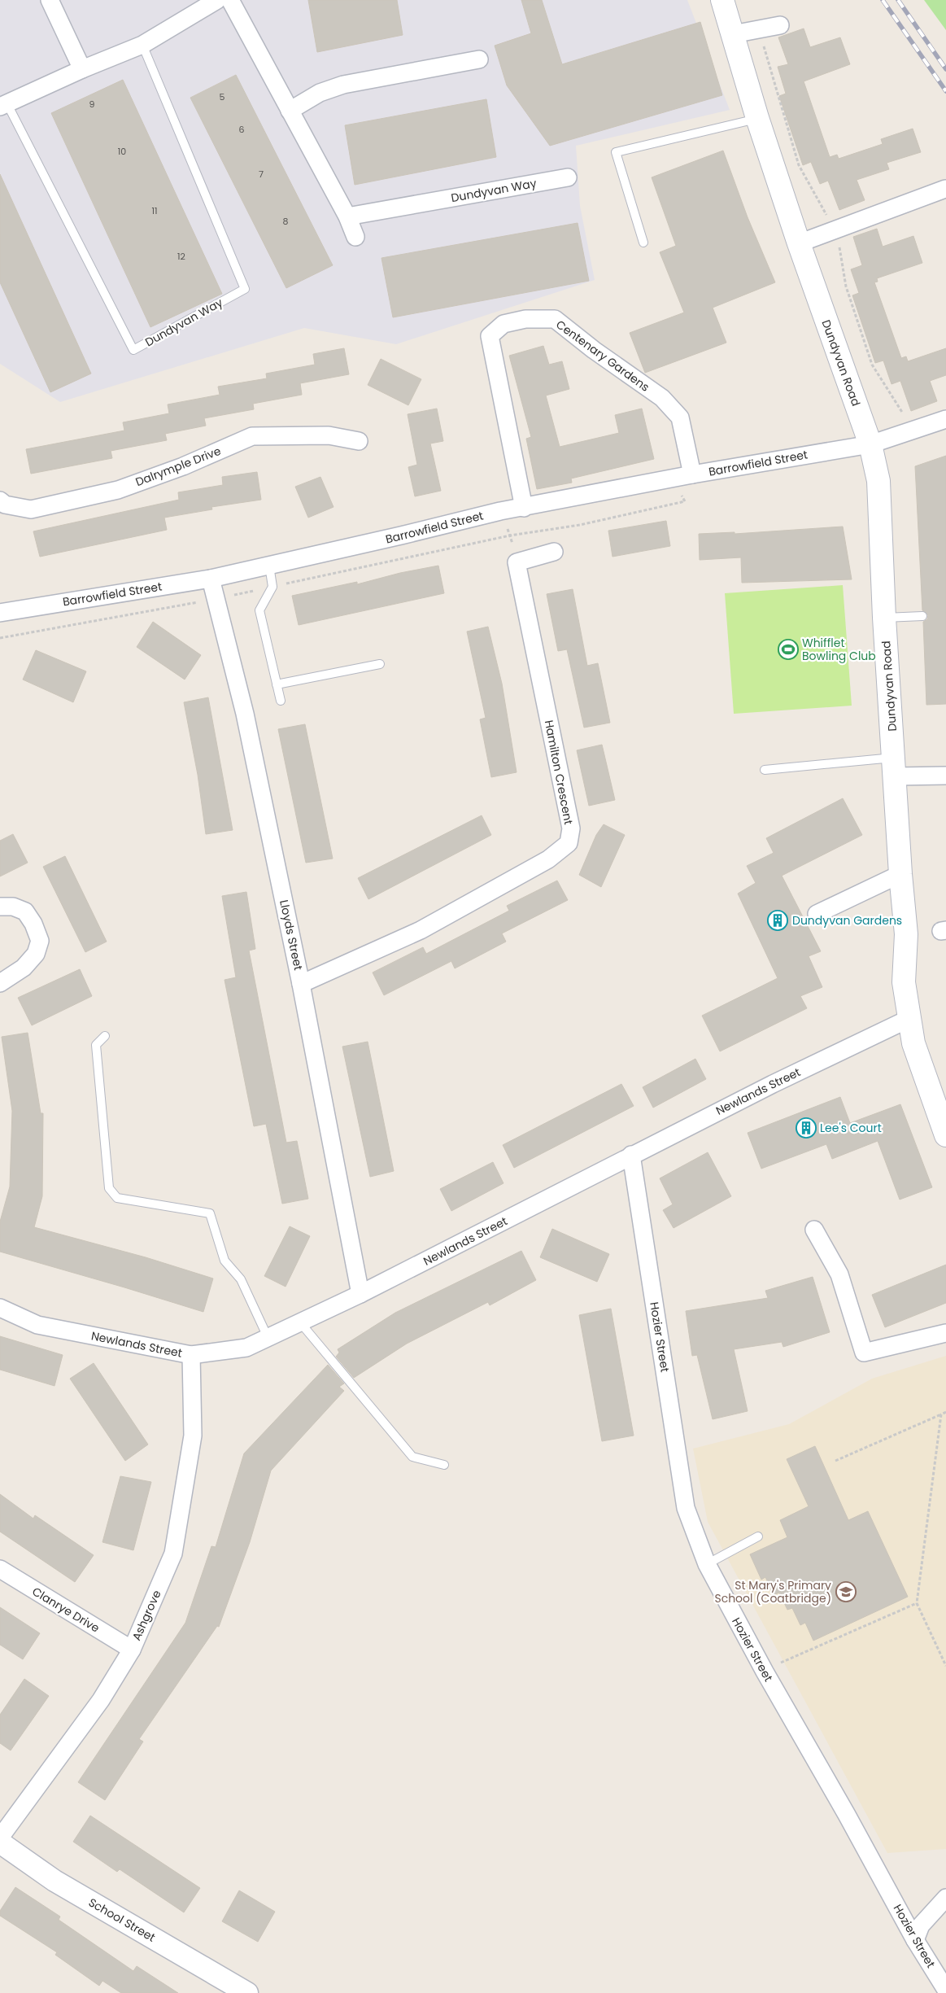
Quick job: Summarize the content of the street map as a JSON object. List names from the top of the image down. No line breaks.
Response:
{"streets":{"main road":["Dundyvan Road"],"street":["Dundyvan Way","Centenary Gardens","Barrowfield Street","Dalrymple Drive","Hamilton Crescent","Lloyds Street","Newlands Street","Hozier Street","Clanrye Drive","Ashgrove","School Street"]},"crossings":[["Centenary Gardens","Barrowfield Street"],["Dundyvan Road","Barrowfield Street"],["Dundyvan Road","Newlands Street"],["Barrowfield Street","Lloyds Street"],["Hamilton Crescent","Lloyds Street"],["Lloyds Street","Newlands Street"],["Newlands Street","Hozier Street"],["Newlands Street","Ashgrove"],["Clanrye Drive","Ashgrove"]],"places":{"sports":["Whifflet Bowling Club"],"building":["Dundyvan Gardens","Lee's Court"],"school or university":["St Mary's Primary School (Coatbridge)"]},"house_numbers":["5","9","6","10","7","11","8","12"]}
